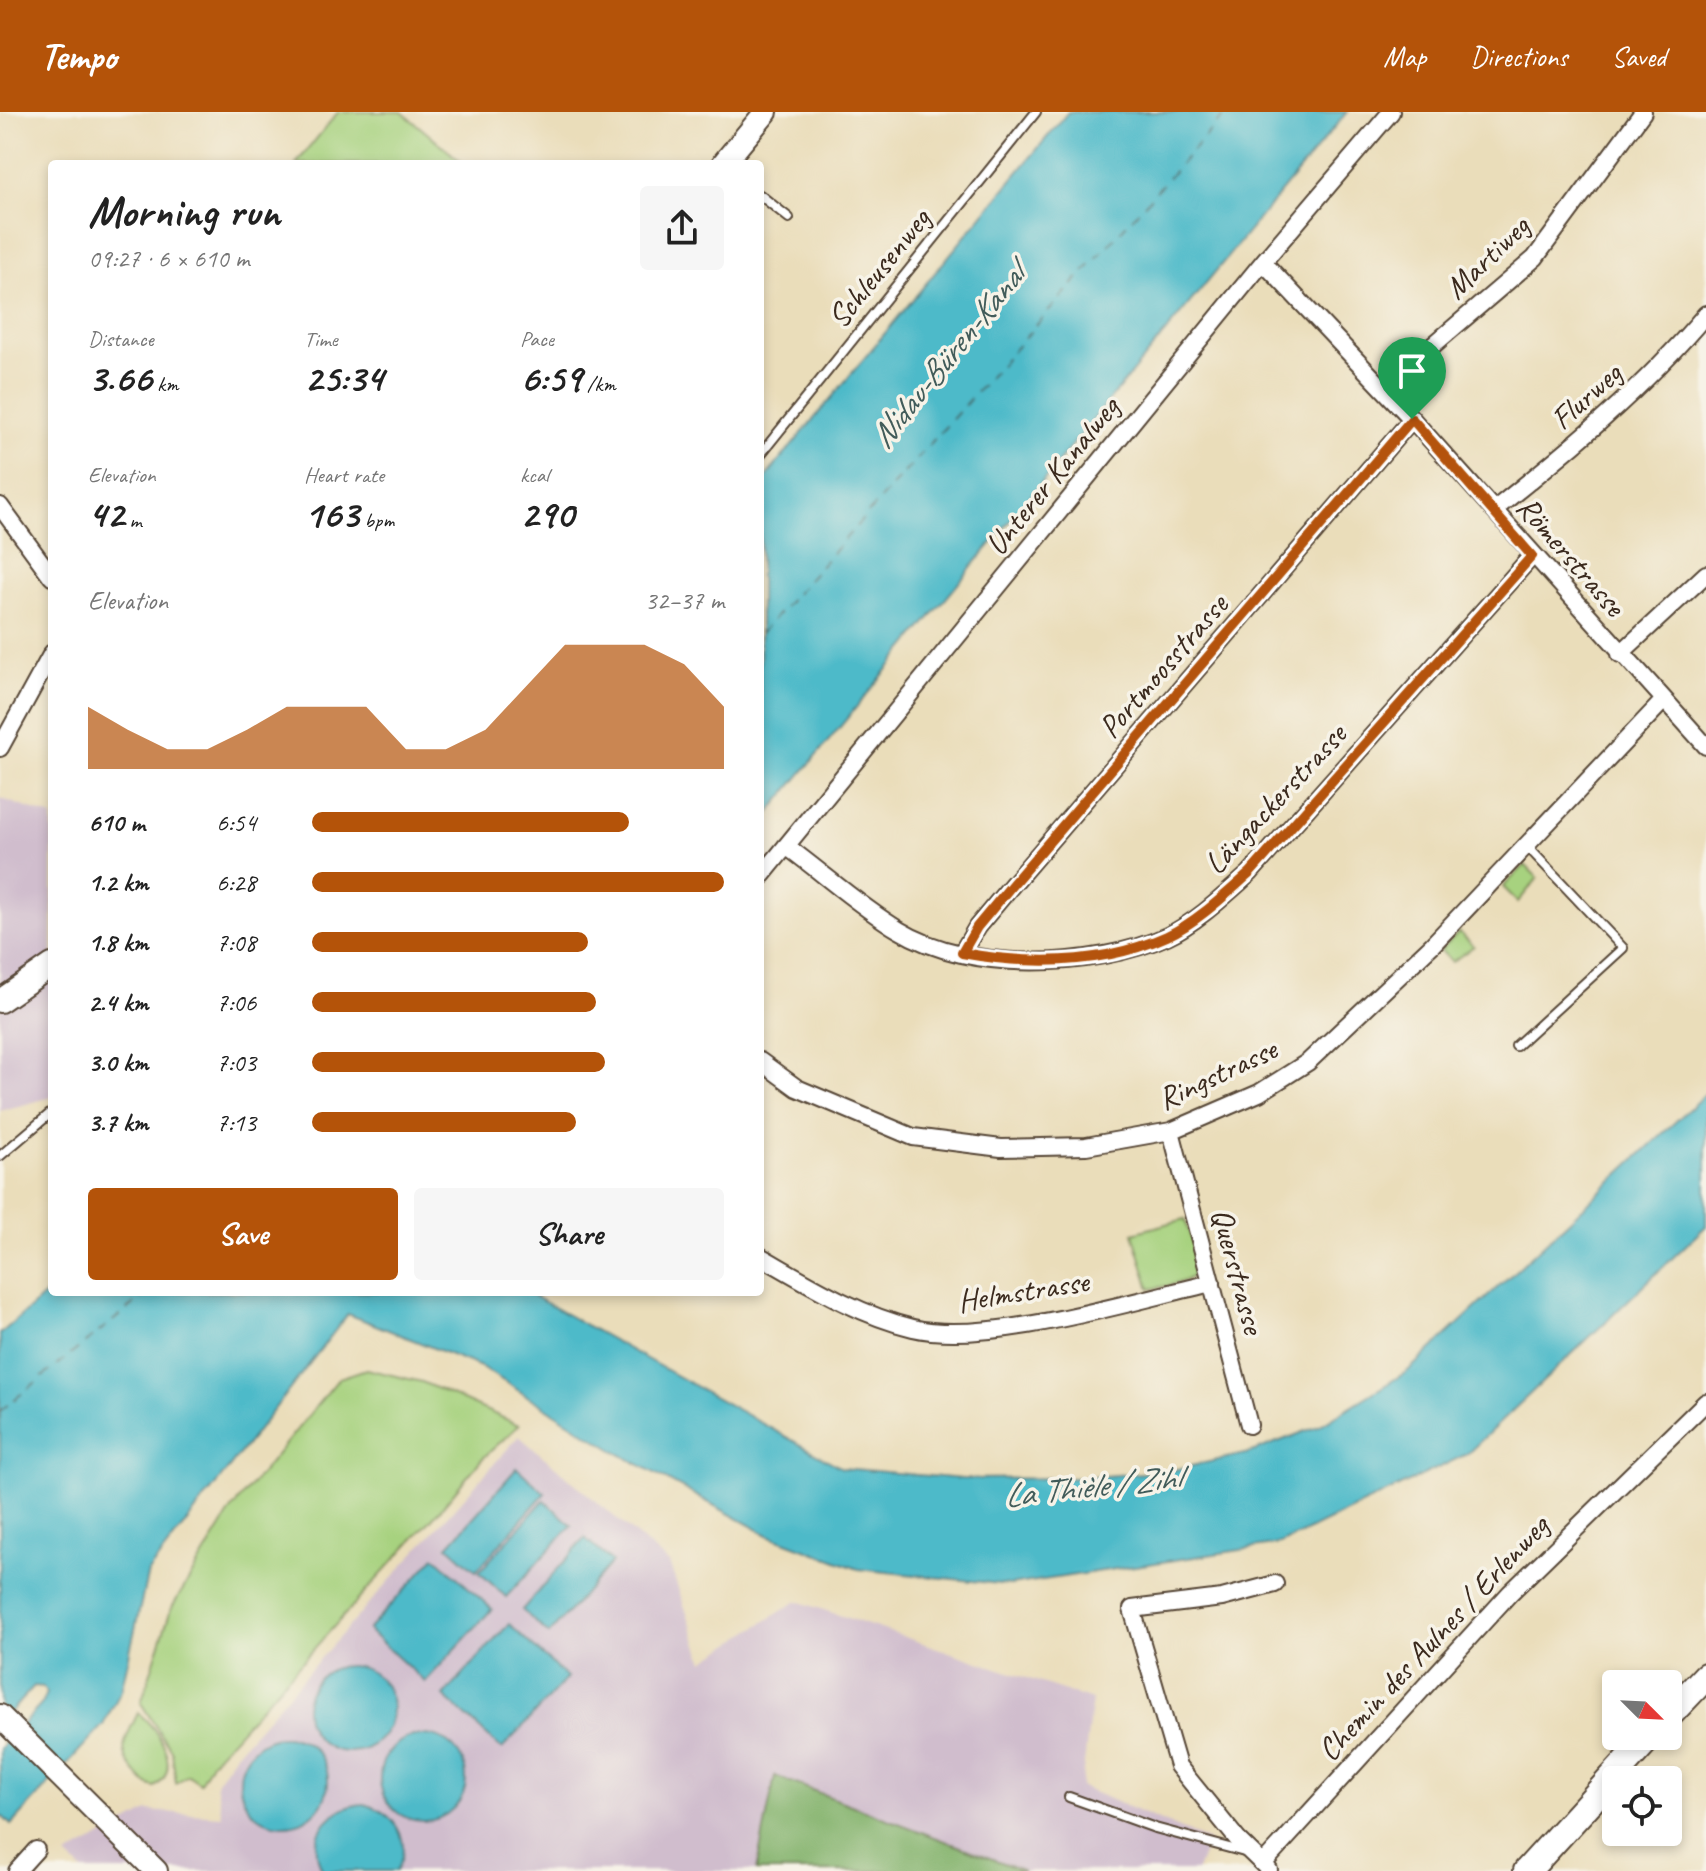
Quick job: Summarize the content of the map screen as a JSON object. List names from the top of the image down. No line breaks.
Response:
{"streets":{"street":["Martiweg","Flurweg","Unterer Kanalweg","Römerstrasse","Portmoosstrasse","Längackerstrasse","Ringstrasse","Querstrasse","Helmstrasse","Chemin des Aulnes / Erlenweg"],"lane":["Schleusenweg"]},"crossings":[["Martiweg","Römerstrasse"],["Flurweg","Römerstrasse"],["Unterer Kanalweg","Römerstrasse"],["Unterer Kanalweg","Längackerstrasse"],["Römerstrasse","Portmoosstrasse"],["Römerstrasse","Längackerstrasse"],["Römerstrasse","Ringstrasse"],["Portmoosstrasse","Längackerstrasse"],["Ringstrasse","Querstrasse"],["Querstrasse","Helmstrasse"]],"water":["Nidau-Büren-Kanal","La Thièle / Zihl"],"north":"bottom right","page":{"header":"Tempo","nav":["Map","Directions","Saved"],"heading":["Morning run","09:27 · 6 × 610 m"],"stats":[["Distance","3.66 km"],["Time","25:34"],["Pace","6:59 /km"],["Elevation","42 m"],["Heart rate","163 bpm"],["kcal","290"]],"chart":["Elevation","32–37 m"],"list":[{"name":"610 m","note":"6:54"},{"name":"1.2 km","note":"6:28"},{"name":"1.8 km","note":"7:08"},{"name":"2.4 km","note":"7:06"},{"name":"3.0 km","note":"7:03"},{"name":"3.7 km","note":"7:13"}],"buttons":["Save","Share"]}}
